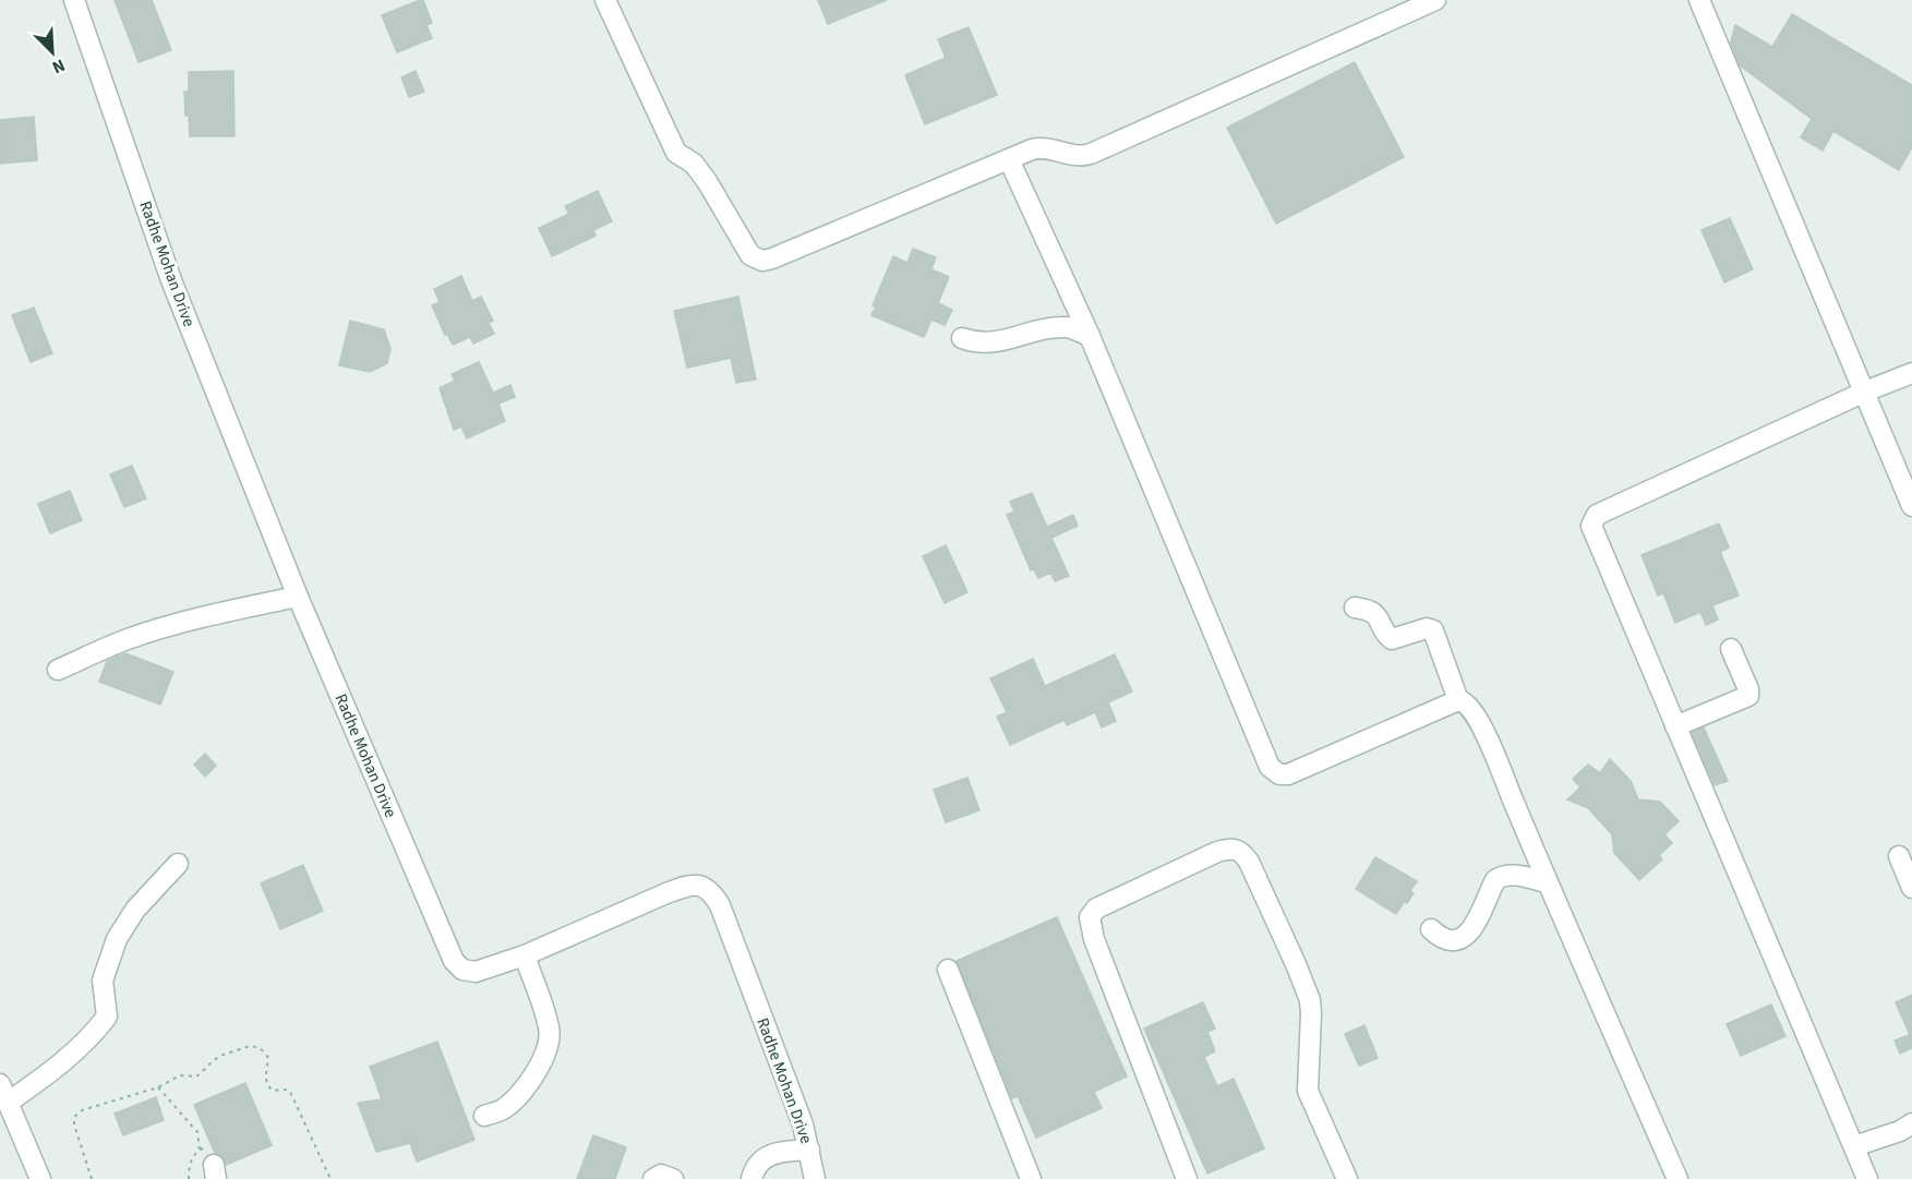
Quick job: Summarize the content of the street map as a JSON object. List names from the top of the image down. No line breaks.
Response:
{"streets":{"street":["Radhe Mohan Drive"]},"north":"bottom right"}
